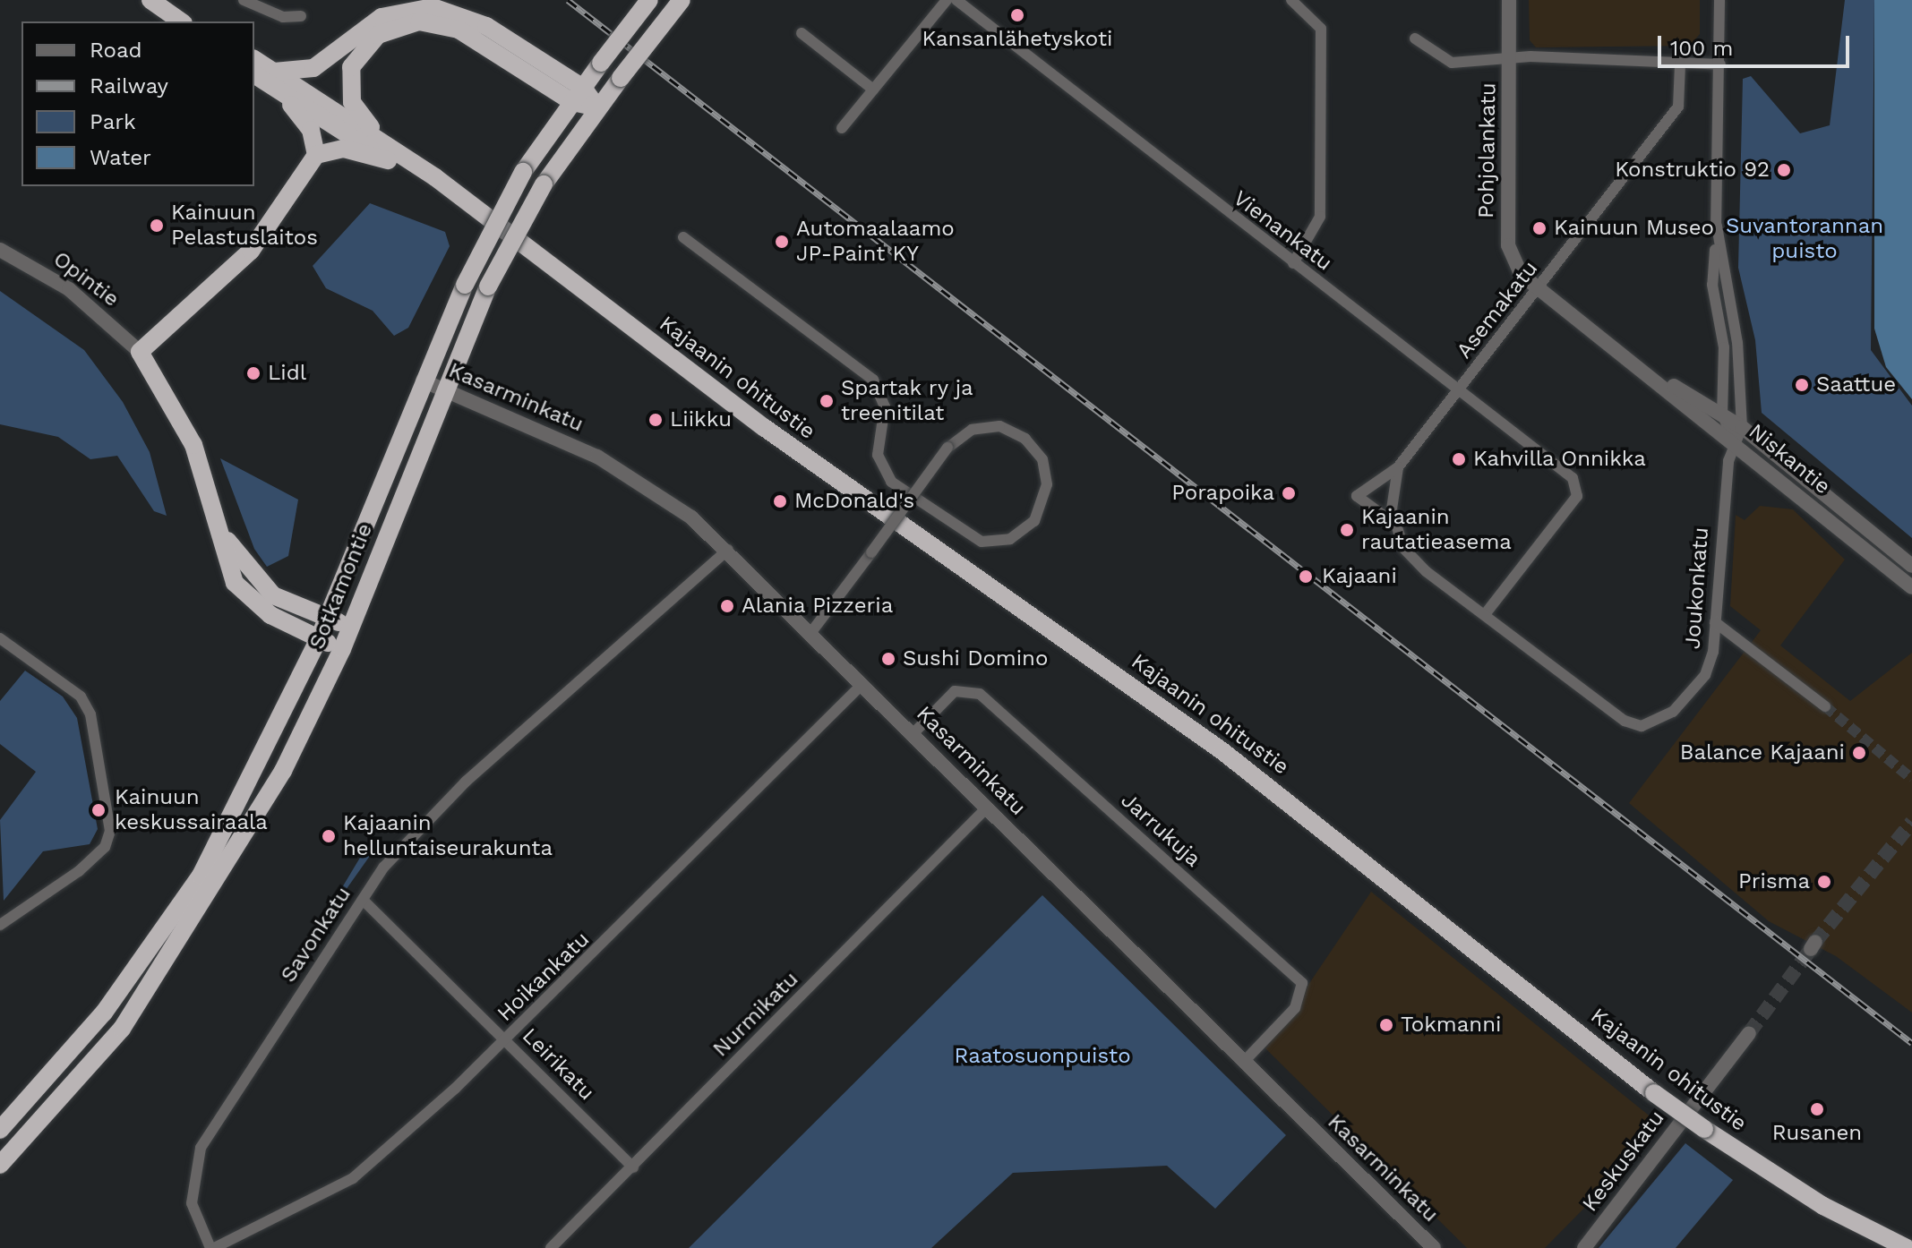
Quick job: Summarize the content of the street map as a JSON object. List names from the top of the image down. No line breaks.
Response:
{"streets":{"highway":["Kajaanin ohitustie","Sotkamontie"],"street":["Pohjolankatu","Vienankatu","Opintie","Asemakatu","Kasarminkatu","Niskantie","Joukonkatu","Jarrukuja","Savonkatu","Hoikankatu","Nurmikatu","Leirikatu","Keskuskatu"]},"crossings":[["Pohjolankatu","Asemakatu"],["Pohjolankatu","Niskantie"],["Vienankatu","Asemakatu"],["Vienankatu","Joukonkatu"],["Asemakatu","Niskantie"],["Asemakatu","Joukonkatu"],["Kasarminkatu","Sotkamontie"],["Kasarminkatu","Jarrukuja"],["Kasarminkatu","Savonkatu"],["Kasarminkatu","Hoikankatu"],["Kasarminkatu","Nurmikatu"],["Niskantie","Joukonkatu"],["Savonkatu","Hoikankatu"],["Savonkatu","Leirikatu"],["Hoikankatu","Leirikatu"],["Nurmikatu","Leirikatu"]],"parks":["Suvantorannan puisto","Raatosuonpuisto"],"places":["Kansanlähetyskoti","Konstruktio 92","Kainuun Pelastuslaitos","Kainuun Museo","Automaalaamo JP-Paint KY","Lidl","Saattue","Spartak ry ja treenitilat","Liikku","Kahvilla Onnikka","Porapoika","McDonald's","Kajaanin rautatieasema","Kajaani","Alania Pizzeria","Sushi Domino","Balance Kajaani","Kainuun keskussairaala","Kajaanin helluntaiseurakunta","Prisma","Tokmanni","Rusanen"],"legend":["Road","Railway","Park","Water"],"scale_bar":"100 m"}
